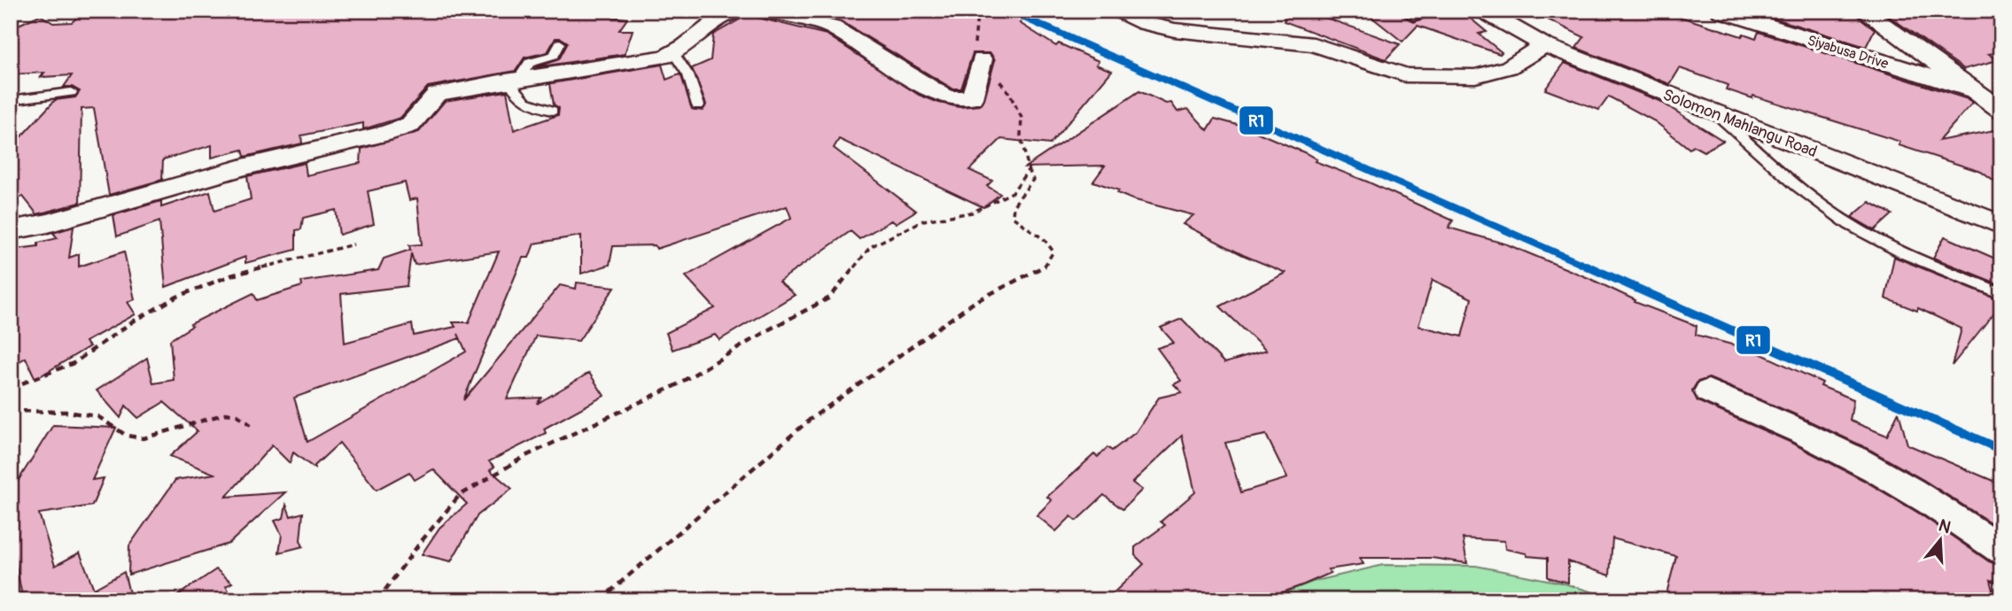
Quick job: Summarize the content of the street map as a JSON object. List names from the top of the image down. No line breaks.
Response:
{"streets":{"street":["Siyabusa Drive","Solomon Mahlangu Road"]},"lines":["transit line R1"],"north":"top"}
